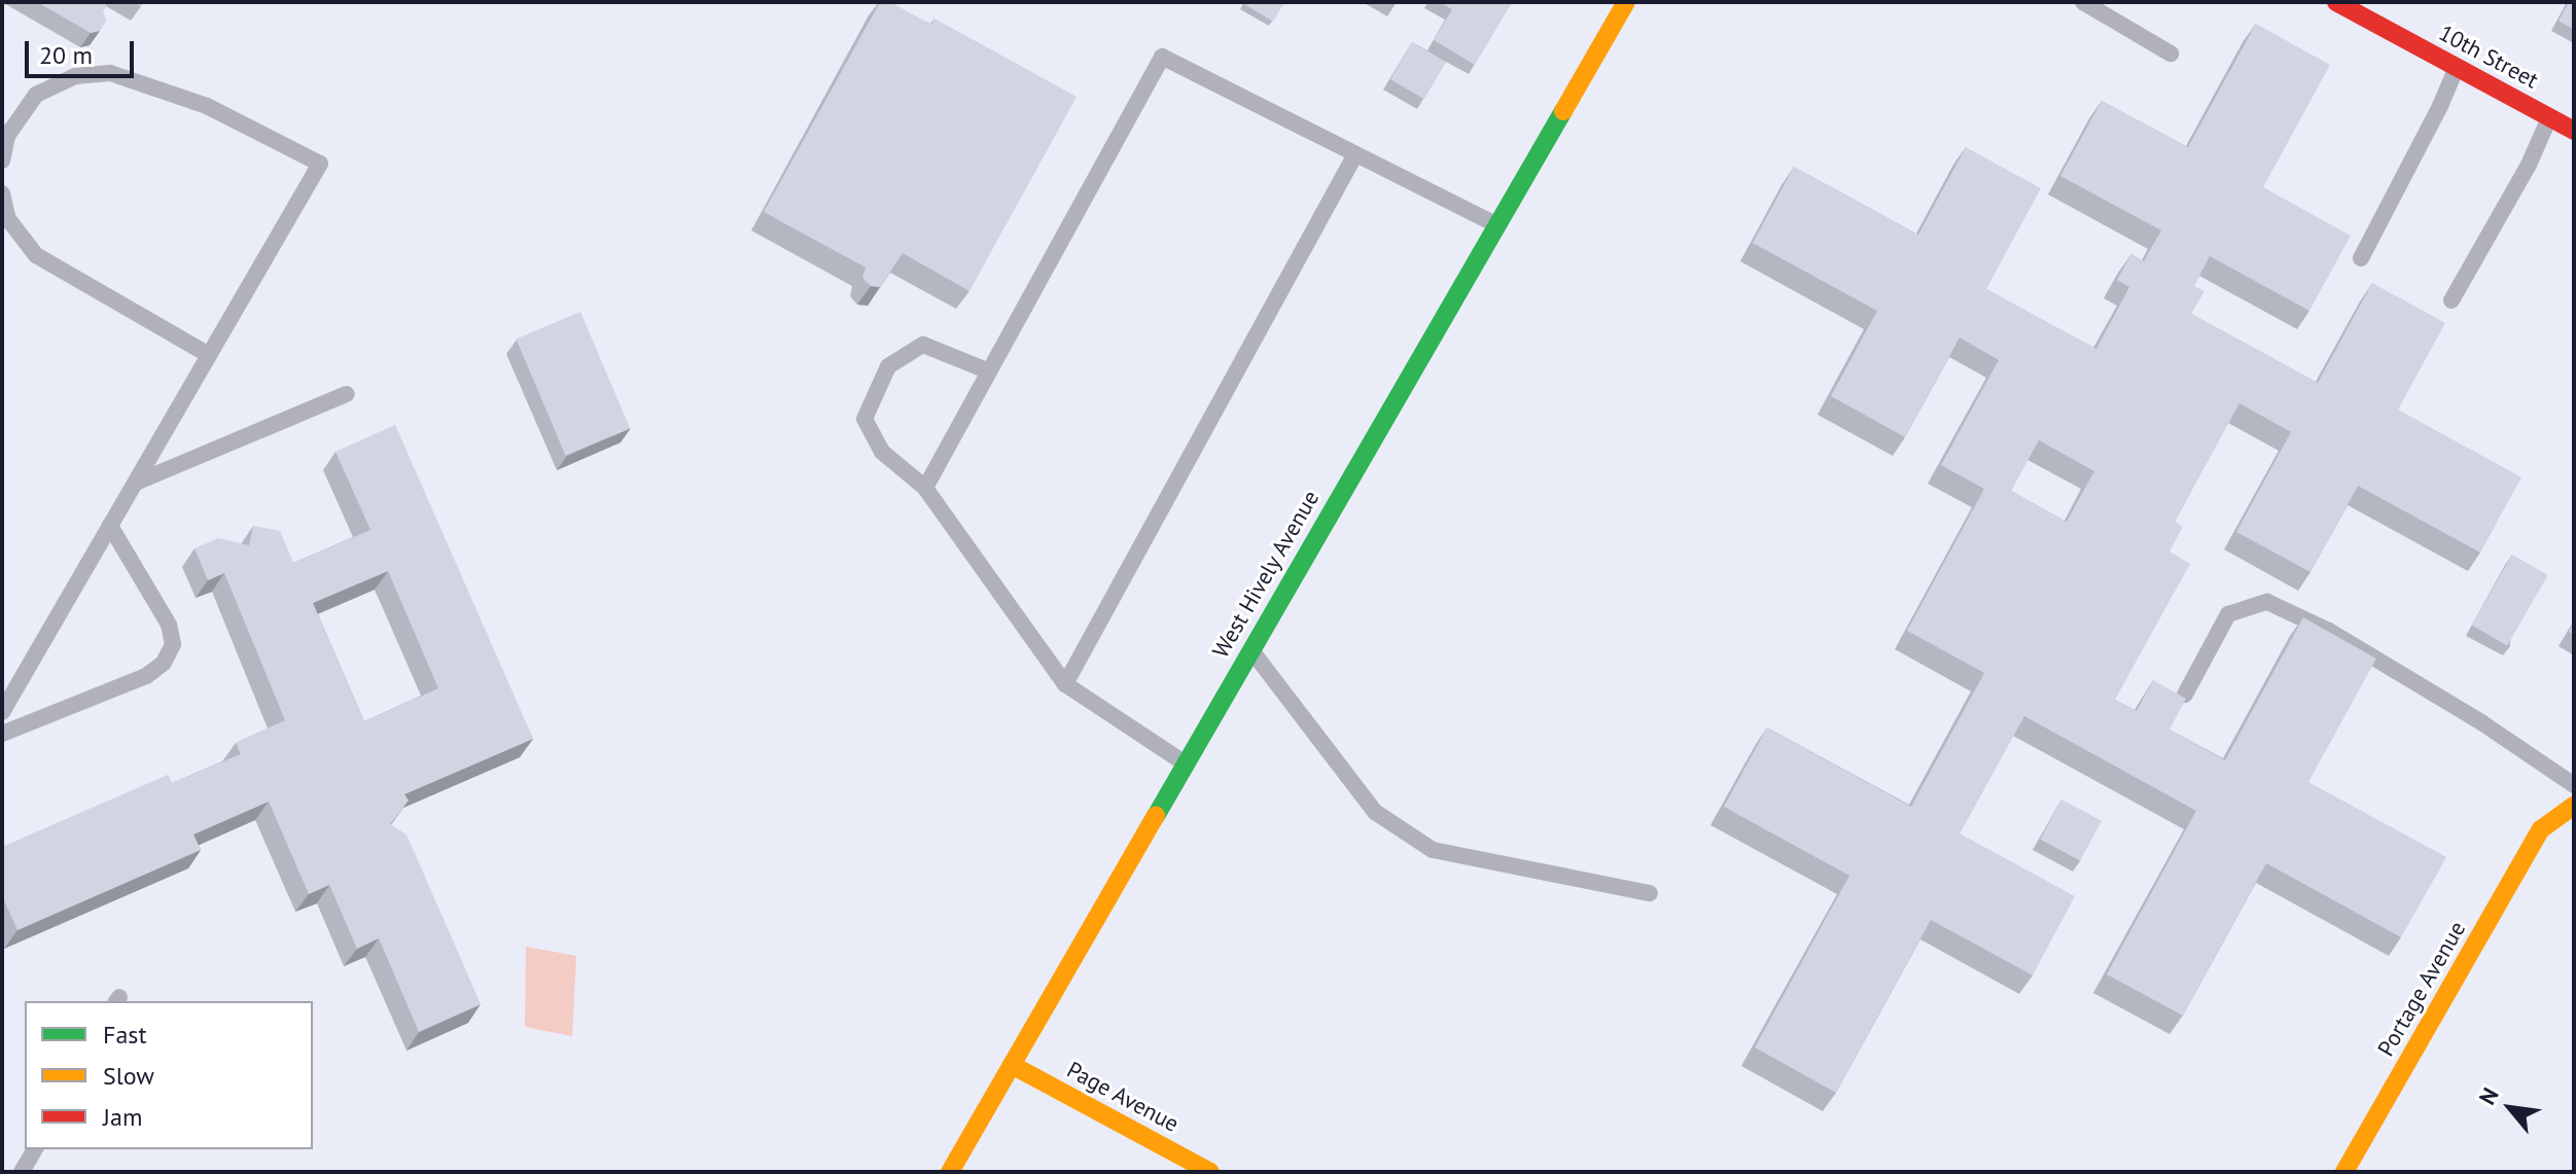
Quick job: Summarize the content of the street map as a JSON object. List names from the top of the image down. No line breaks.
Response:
{"streets":{"street":["10th Street","West Hively Avenue","Portage Avenue","Page Avenue"]},"crossings":[["West Hively Avenue","Page Avenue"]],"legend":["Fast","Slow","Jam"],"scale_bar":"20 m","north":"top left"}
